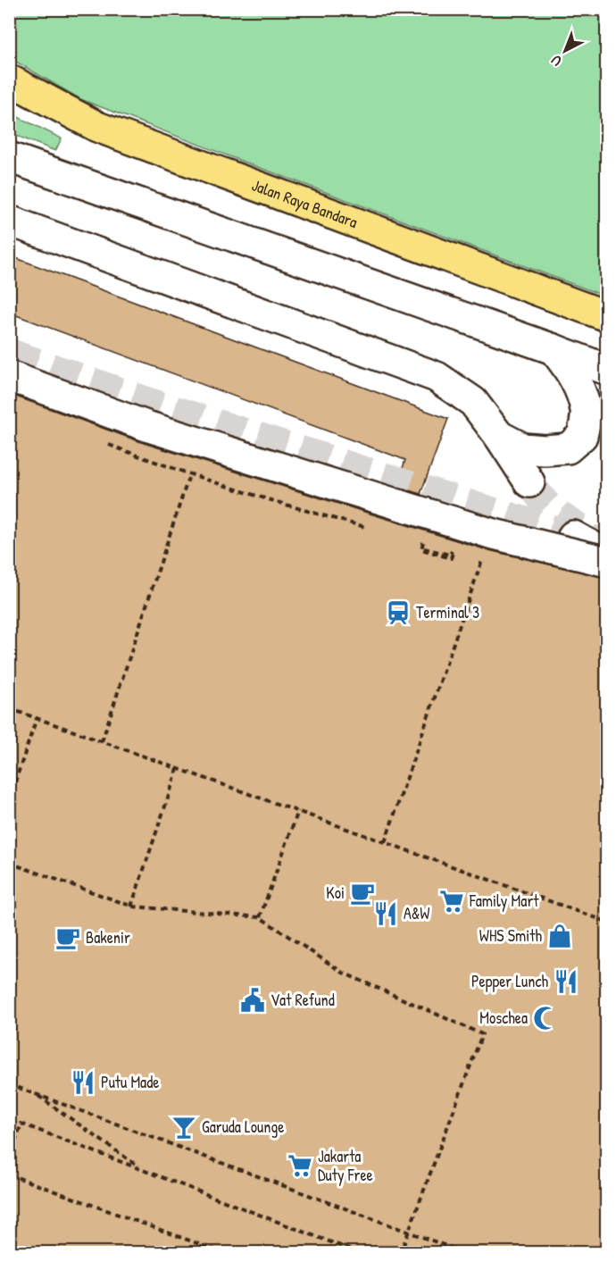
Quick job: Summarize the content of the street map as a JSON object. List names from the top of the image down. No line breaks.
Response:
{"streets":{"main road":["Jalan Raya Bandara"]},"places":{"station":["Terminal 3"],"cafe":["Koi","Bakenir"],"supermarket":["Family Mart","Jakarta Duty Free"],"restaurant":["A&W","Pepper Lunch","Putu Made"],"shop":["WHS Smith"],"public building":["Vat Refund"],"mosque":["Moschea"],"bar":["Garuda Lounge"]},"north":"bottom left"}
